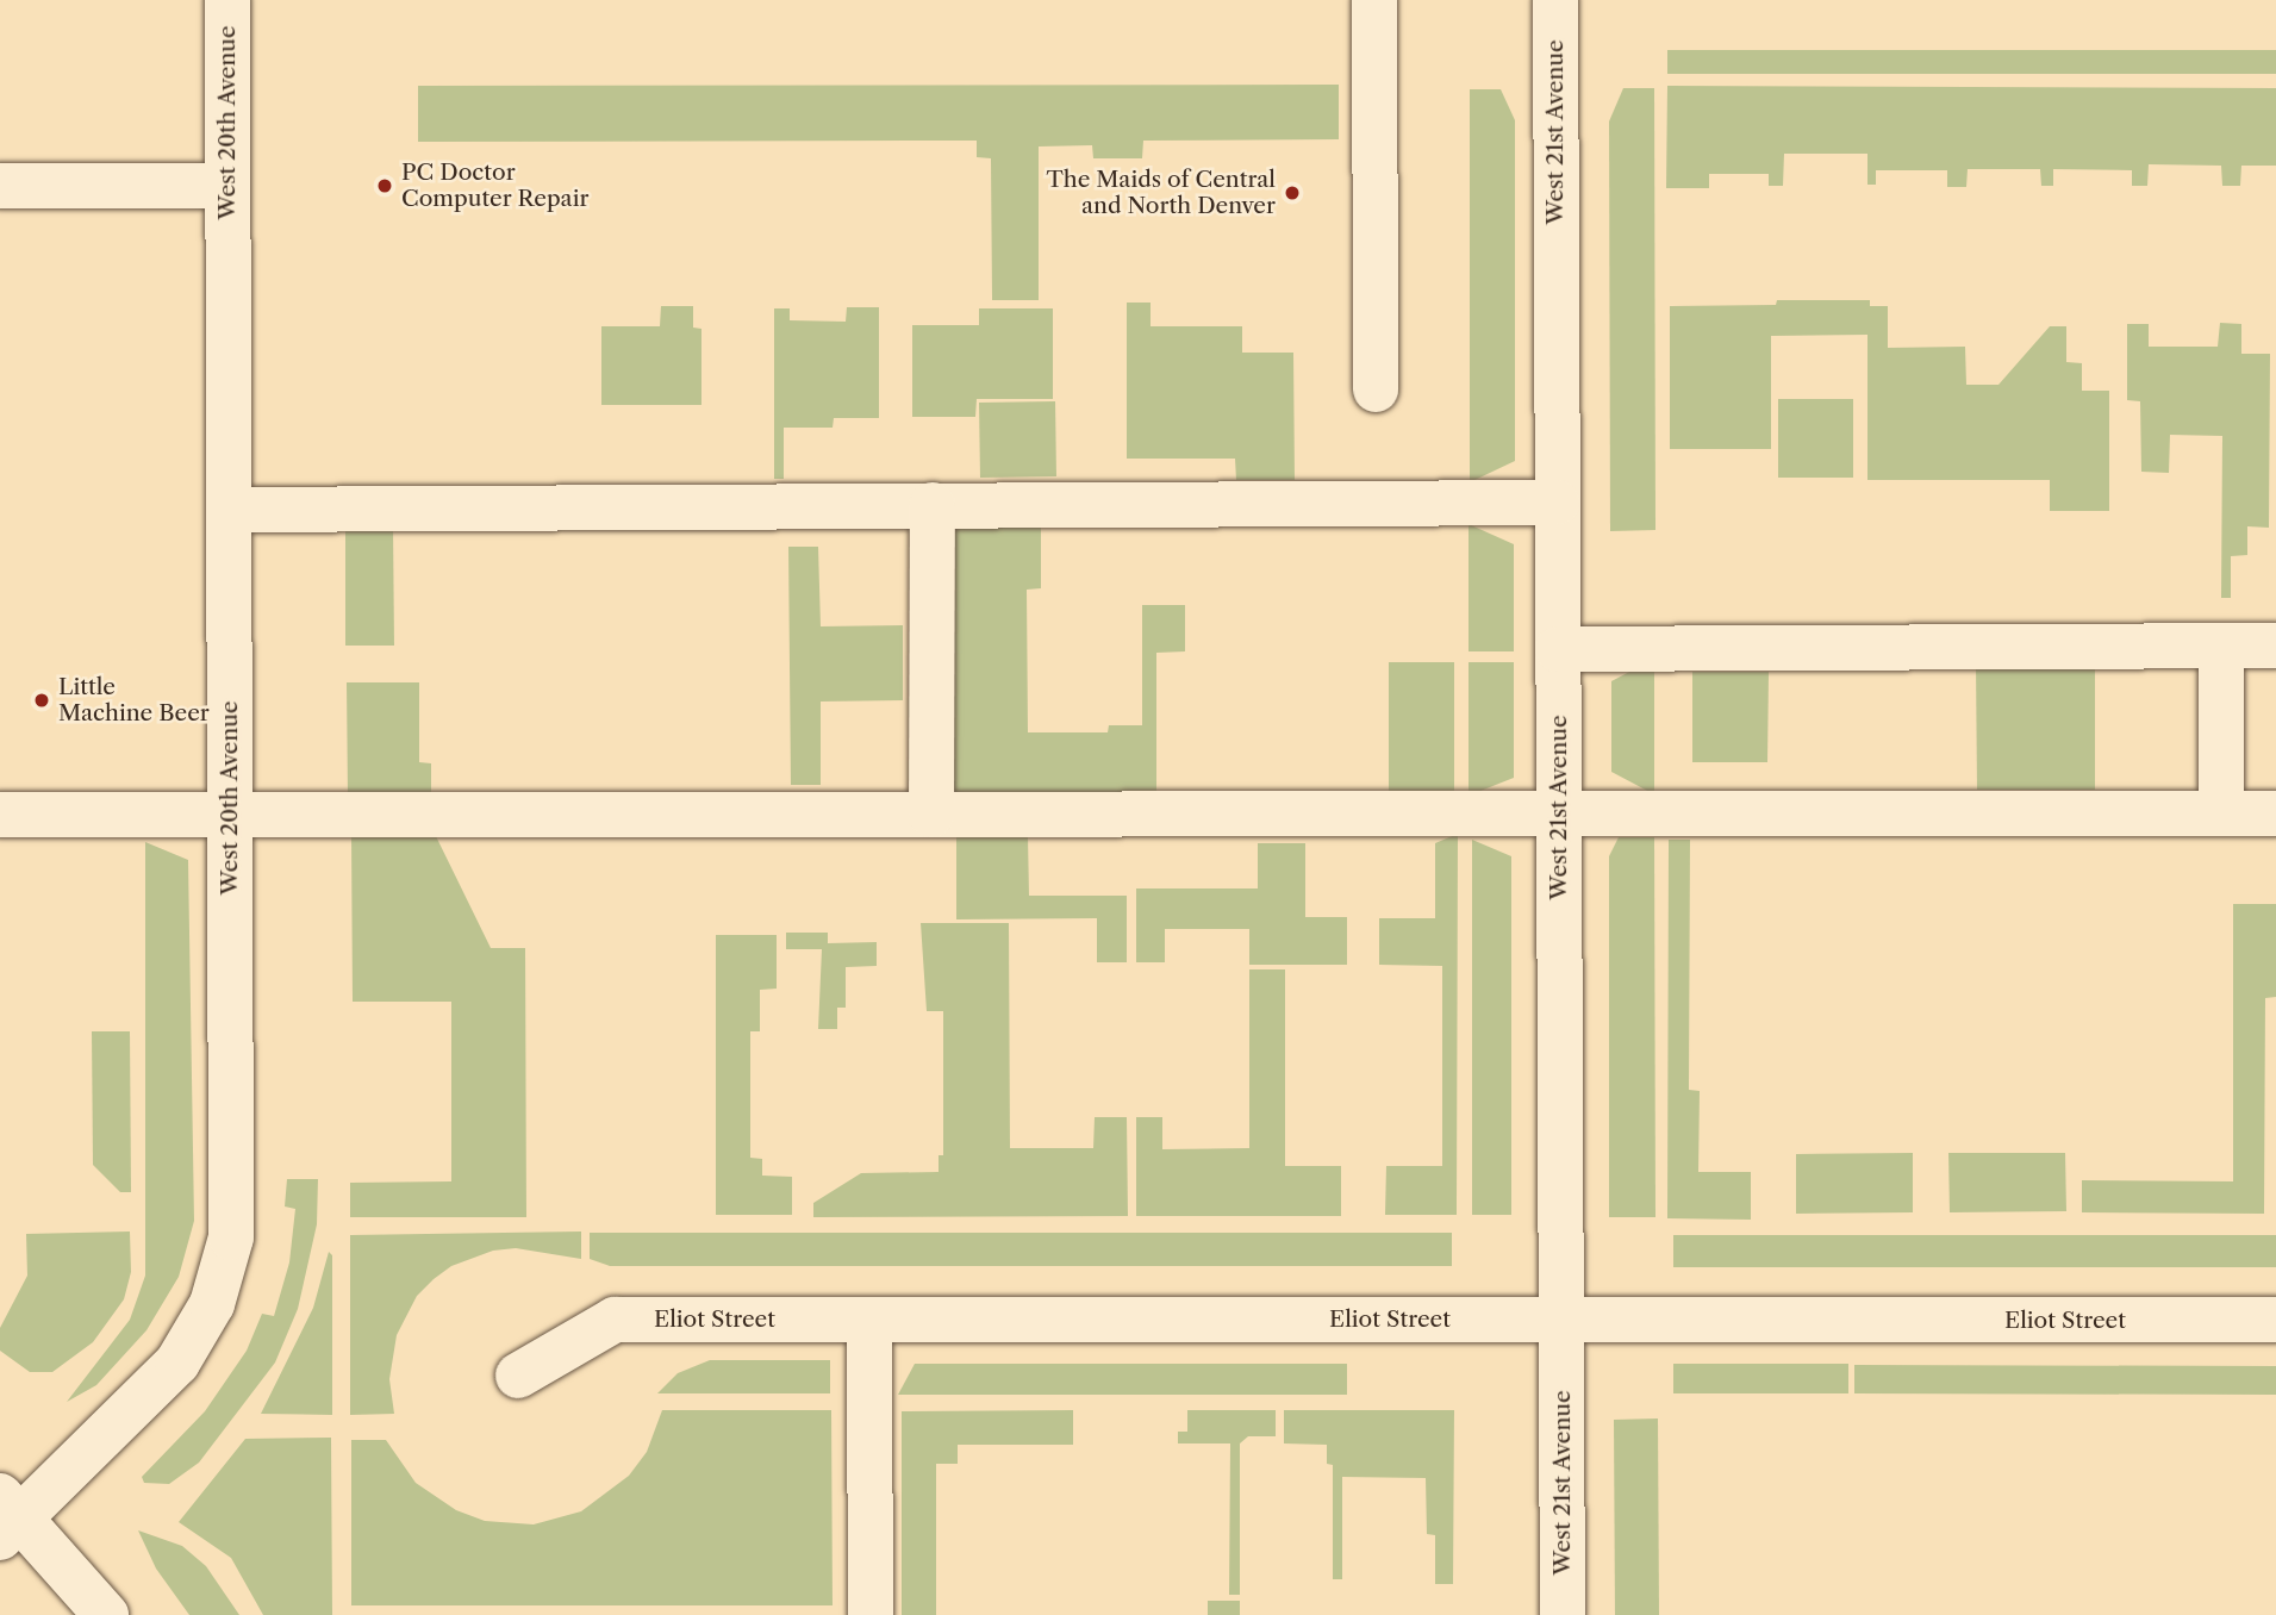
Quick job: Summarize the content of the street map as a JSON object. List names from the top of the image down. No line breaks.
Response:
{"streets":{"street":["West 20th Avenue","West 21st Avenue","Eliot Street"]},"crossings":[["West 21st Avenue","Eliot Street"]],"places":["PC Doctor Computer Repair","The Maids of Central and North Denver","Little Machine Beer"]}
